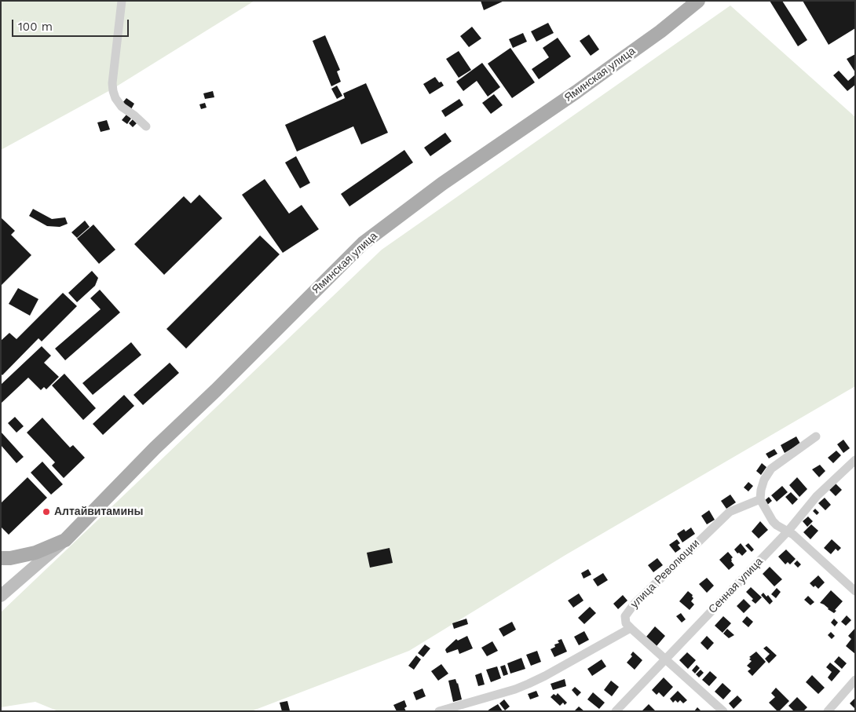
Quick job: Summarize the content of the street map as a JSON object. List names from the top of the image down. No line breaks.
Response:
{"streets":{"main road":["Яминская улица"],"street":["улица Революции","Сенная улица"]},"places":["Алтайвитамины"],"scale_bar":"100 m"}
